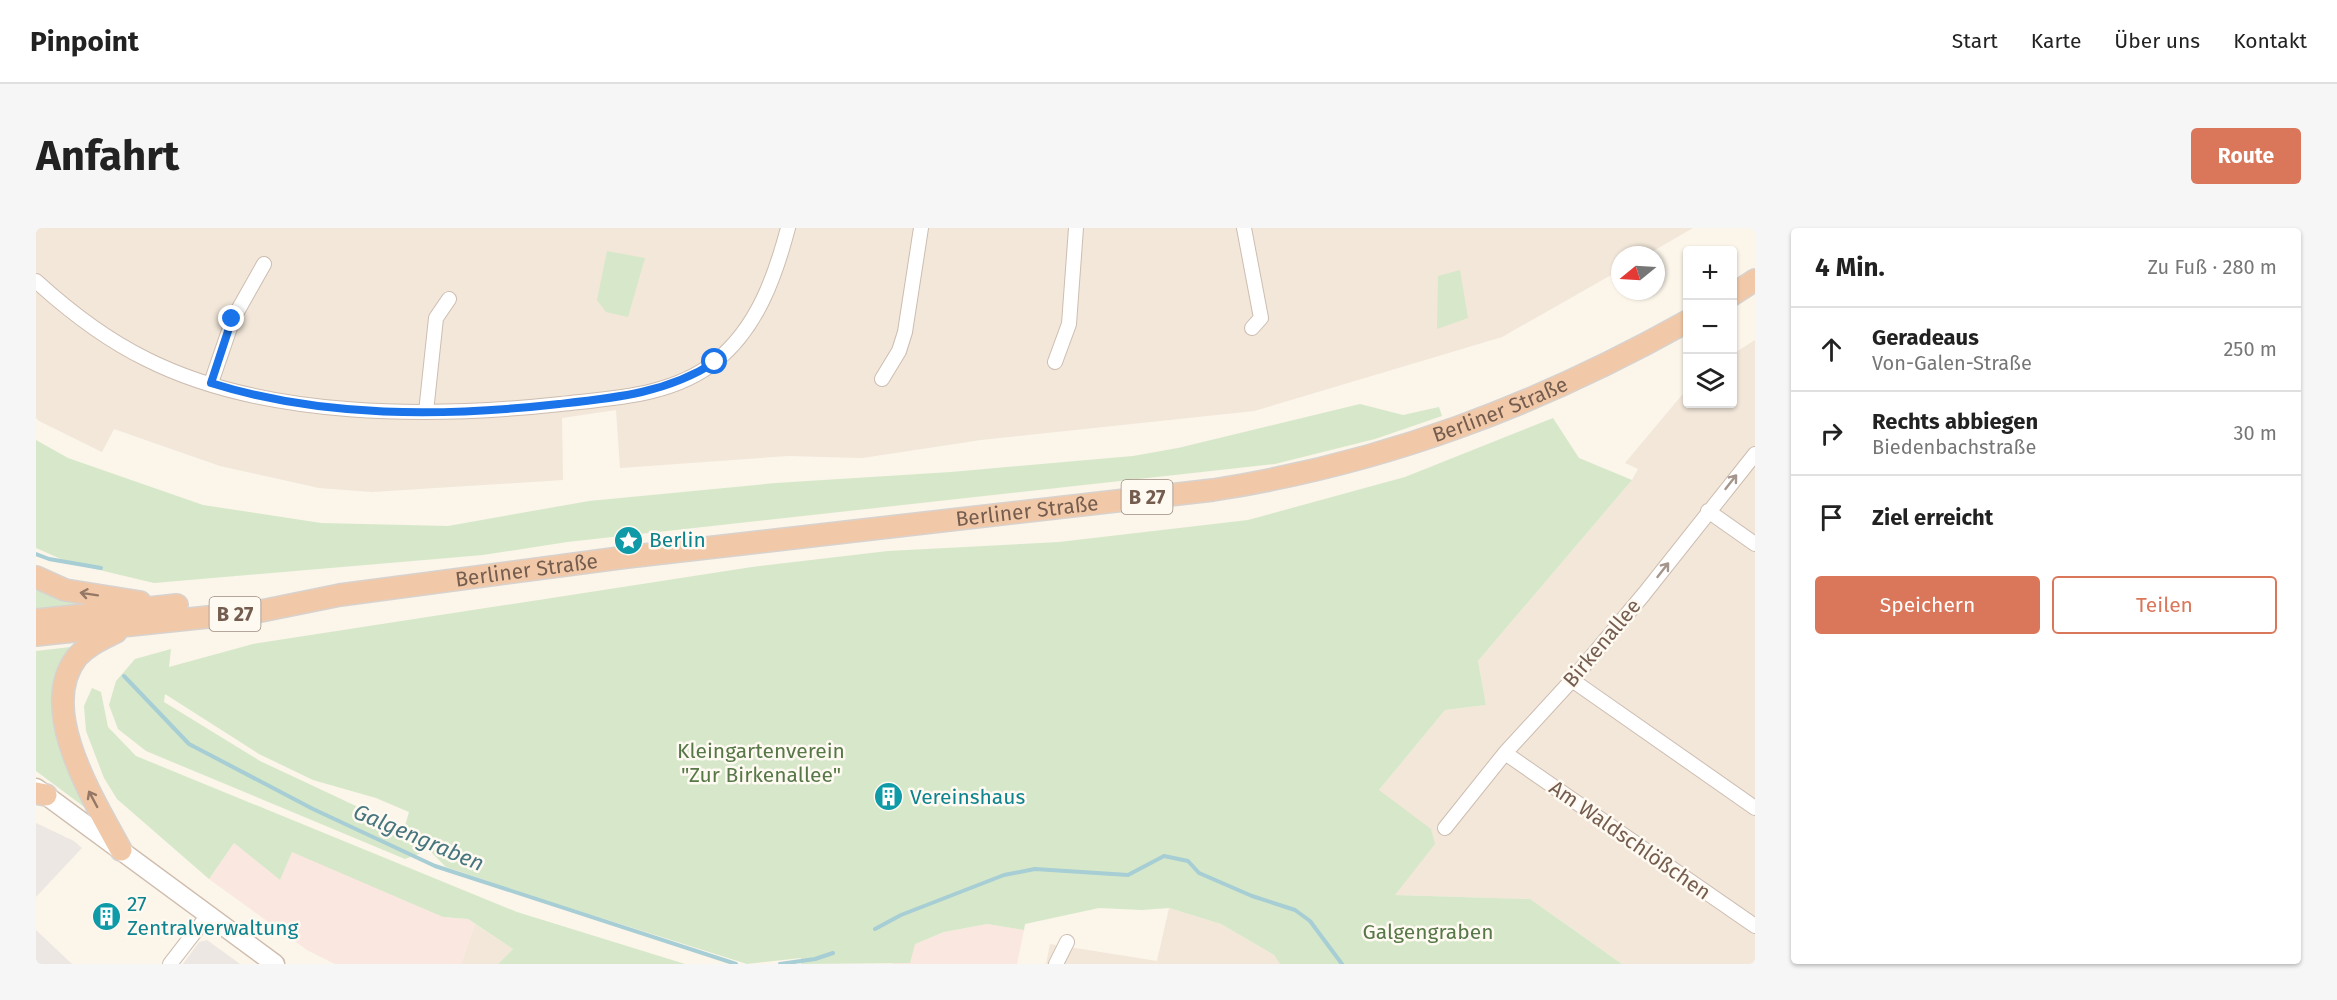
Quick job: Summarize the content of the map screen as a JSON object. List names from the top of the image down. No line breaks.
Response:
{"streets":{"highway":["Berliner Straße","B 27"],"street":["Birkenallee","Am Waldschlößchen"]},"crossings":[["Berliner Straße","B 27"],["Birkenallee","Am Waldschlößchen"]],"one_way":["Birkenallee"],"water":["Galgengraben"],"parks":["Kleingartenverein \"Zur Birkenallee\"","Galgengraben"],"places":{"place":["Berlin"],"building":["Vereinshaus","27 Zentralverwaltung"]},"north":"left","page":{"header":"Pinpoint","nav":["Start","Karte","Über uns","Kontakt"],"buttons":["Route",["Speichern","Teilen"]],"title":"Anfahrt","heading":["4 Min.","Zu Fuß · 280 m"],"map_buttons":["+","−"],"list":[["Geradeaus","Von-Galen-Straße","250 m"],["Rechts abbiegen","Biedenbachstraße","30 m"],"Ziel erreicht"]}}
